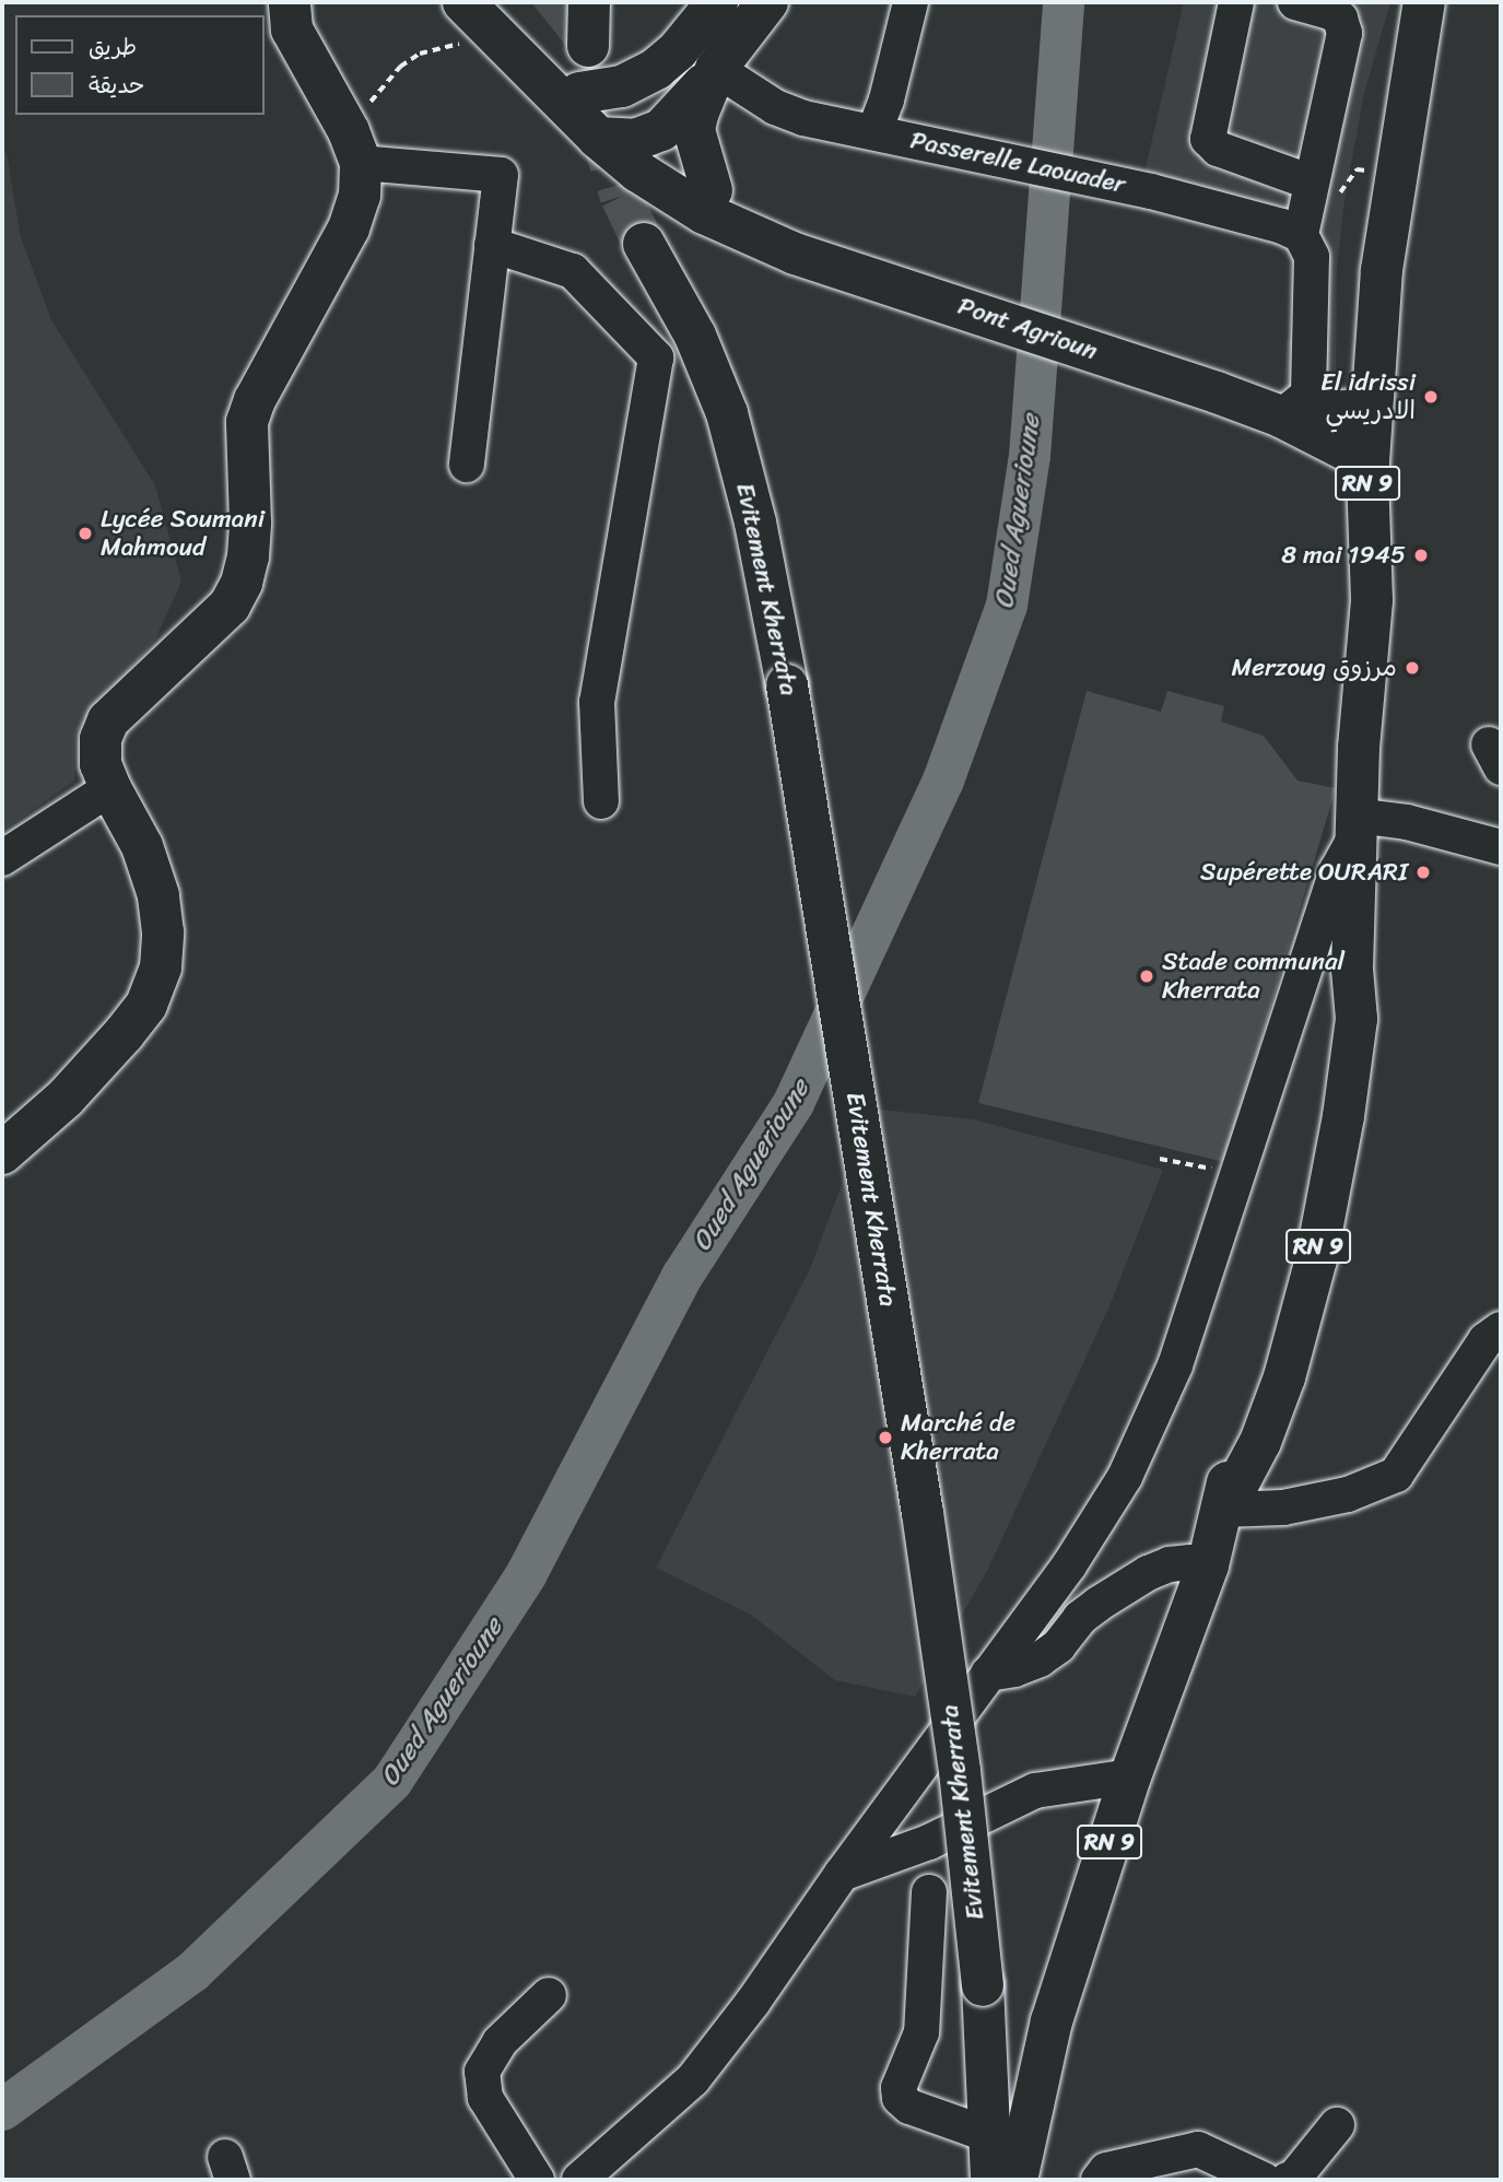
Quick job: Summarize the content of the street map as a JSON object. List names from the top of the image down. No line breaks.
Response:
{"streets":{"main road":["Pont Agrioun","RN 9","Evitement Kherrata"],"street":["Passerelle Laouader"]},"crossings":[["Pont Agrioun","RN 9"]],"water":["Oued Aguerioune"],"places":["El idrissi الادريسي","Lycée Soumani Mahmoud","8 mai 1945","Merzoug مرزوق","Supérette OURARI","Stade communal Kherrata","Marché de Kherrata"],"legend":["طريق","حديقة"]}
